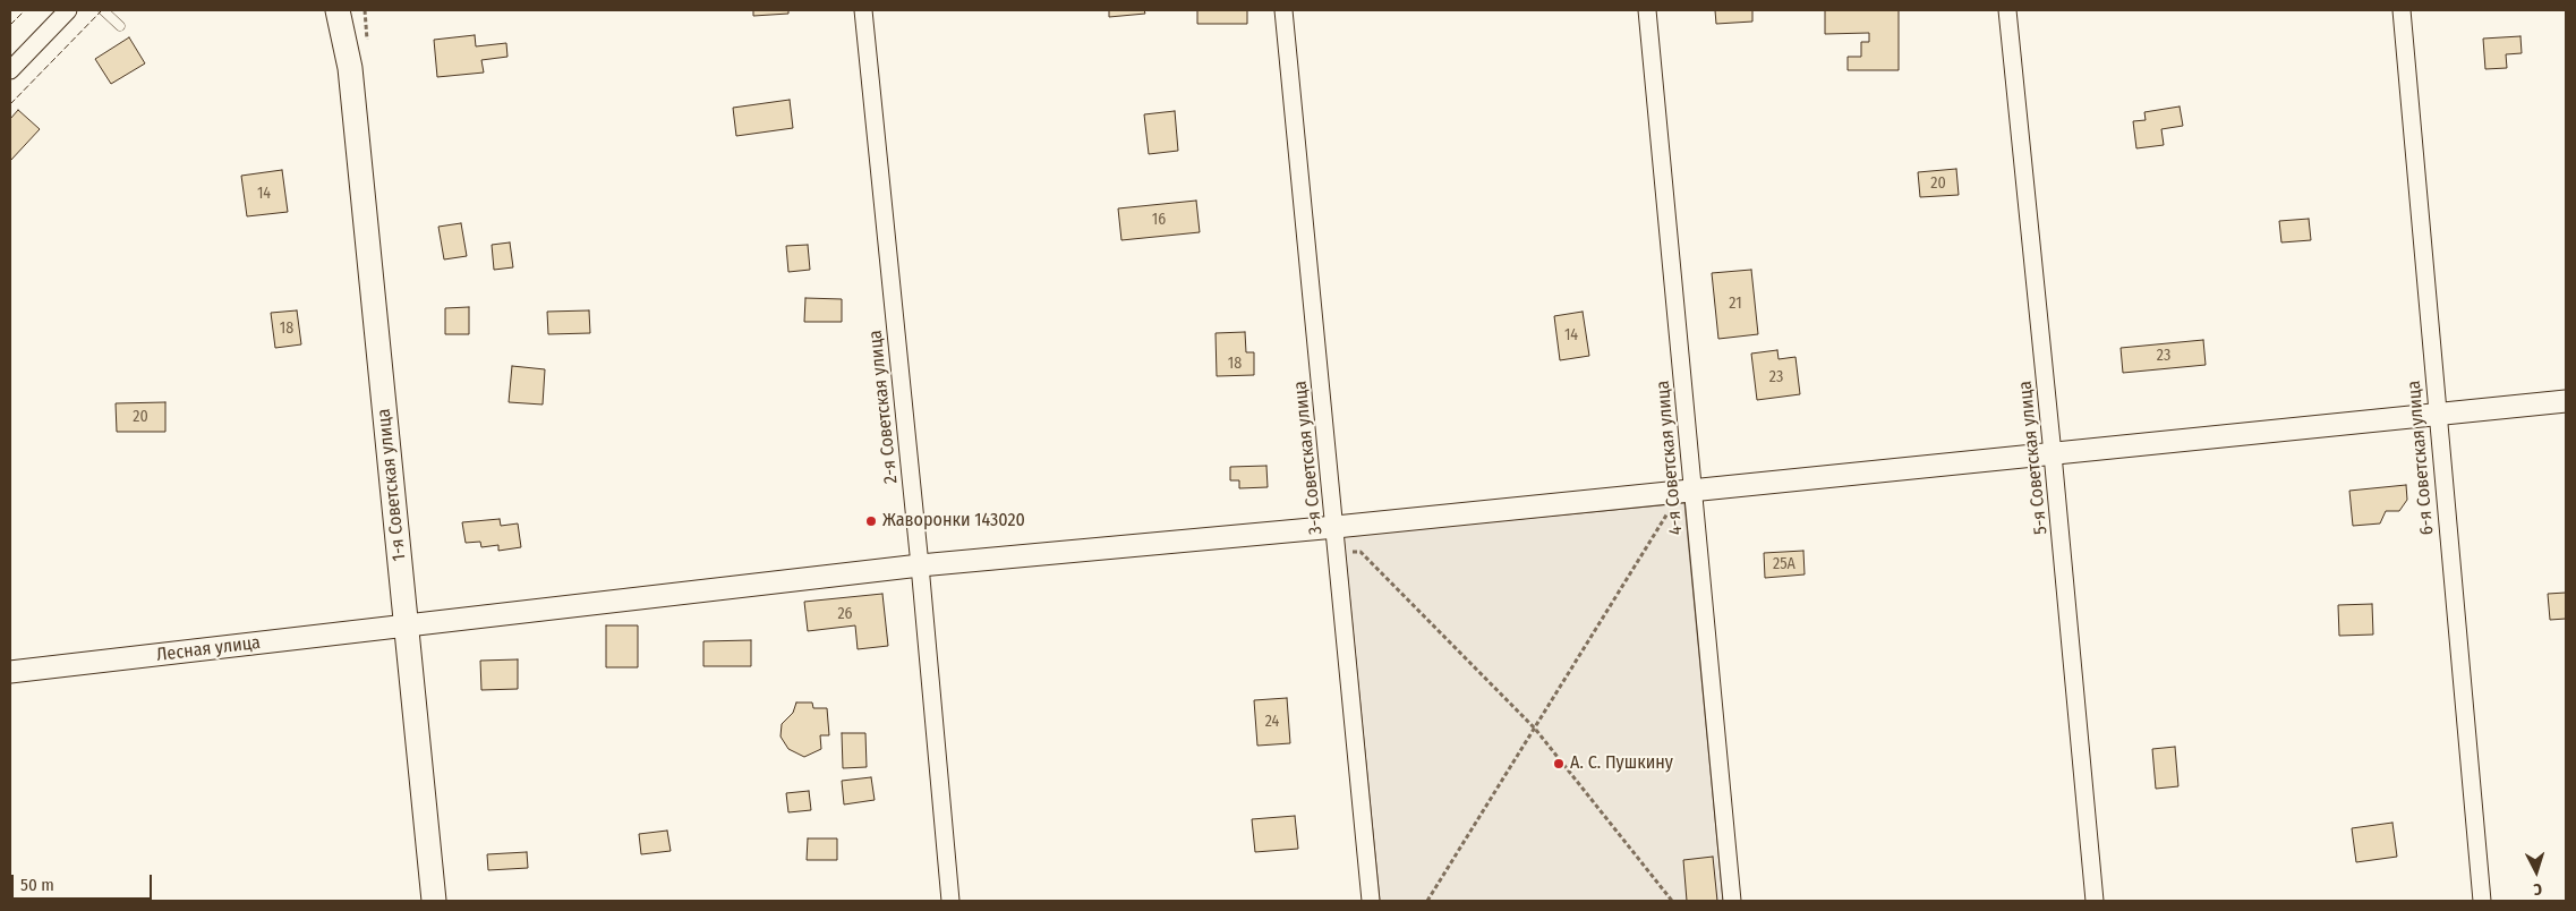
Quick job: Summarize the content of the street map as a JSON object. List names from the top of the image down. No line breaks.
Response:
{"streets":{"main road":["1-я Советская улица"],"street":["2-я Советская улица","3-я Советская улица","4-я Советская улица","5-я Советская улица","6-я Советская улица","Лесная улица"]},"crossings":[["2-я Советская улица","Лесная улица"],["3-я Советская улица","Лесная улица"],["4-я Советская улица","Лесная улица"],["5-я Советская улица","Лесная улица"],["6-я Советская улица","Лесная улица"],["1-я Советская улица","Лесная улица"]],"places":["Жаворонки 143020","А. С. Пушкину"],"house_numbers":["20","14","16","21","18","14","23","18","23","20","25А","26","24"],"scale_bar":"50 m","north":"bottom"}
